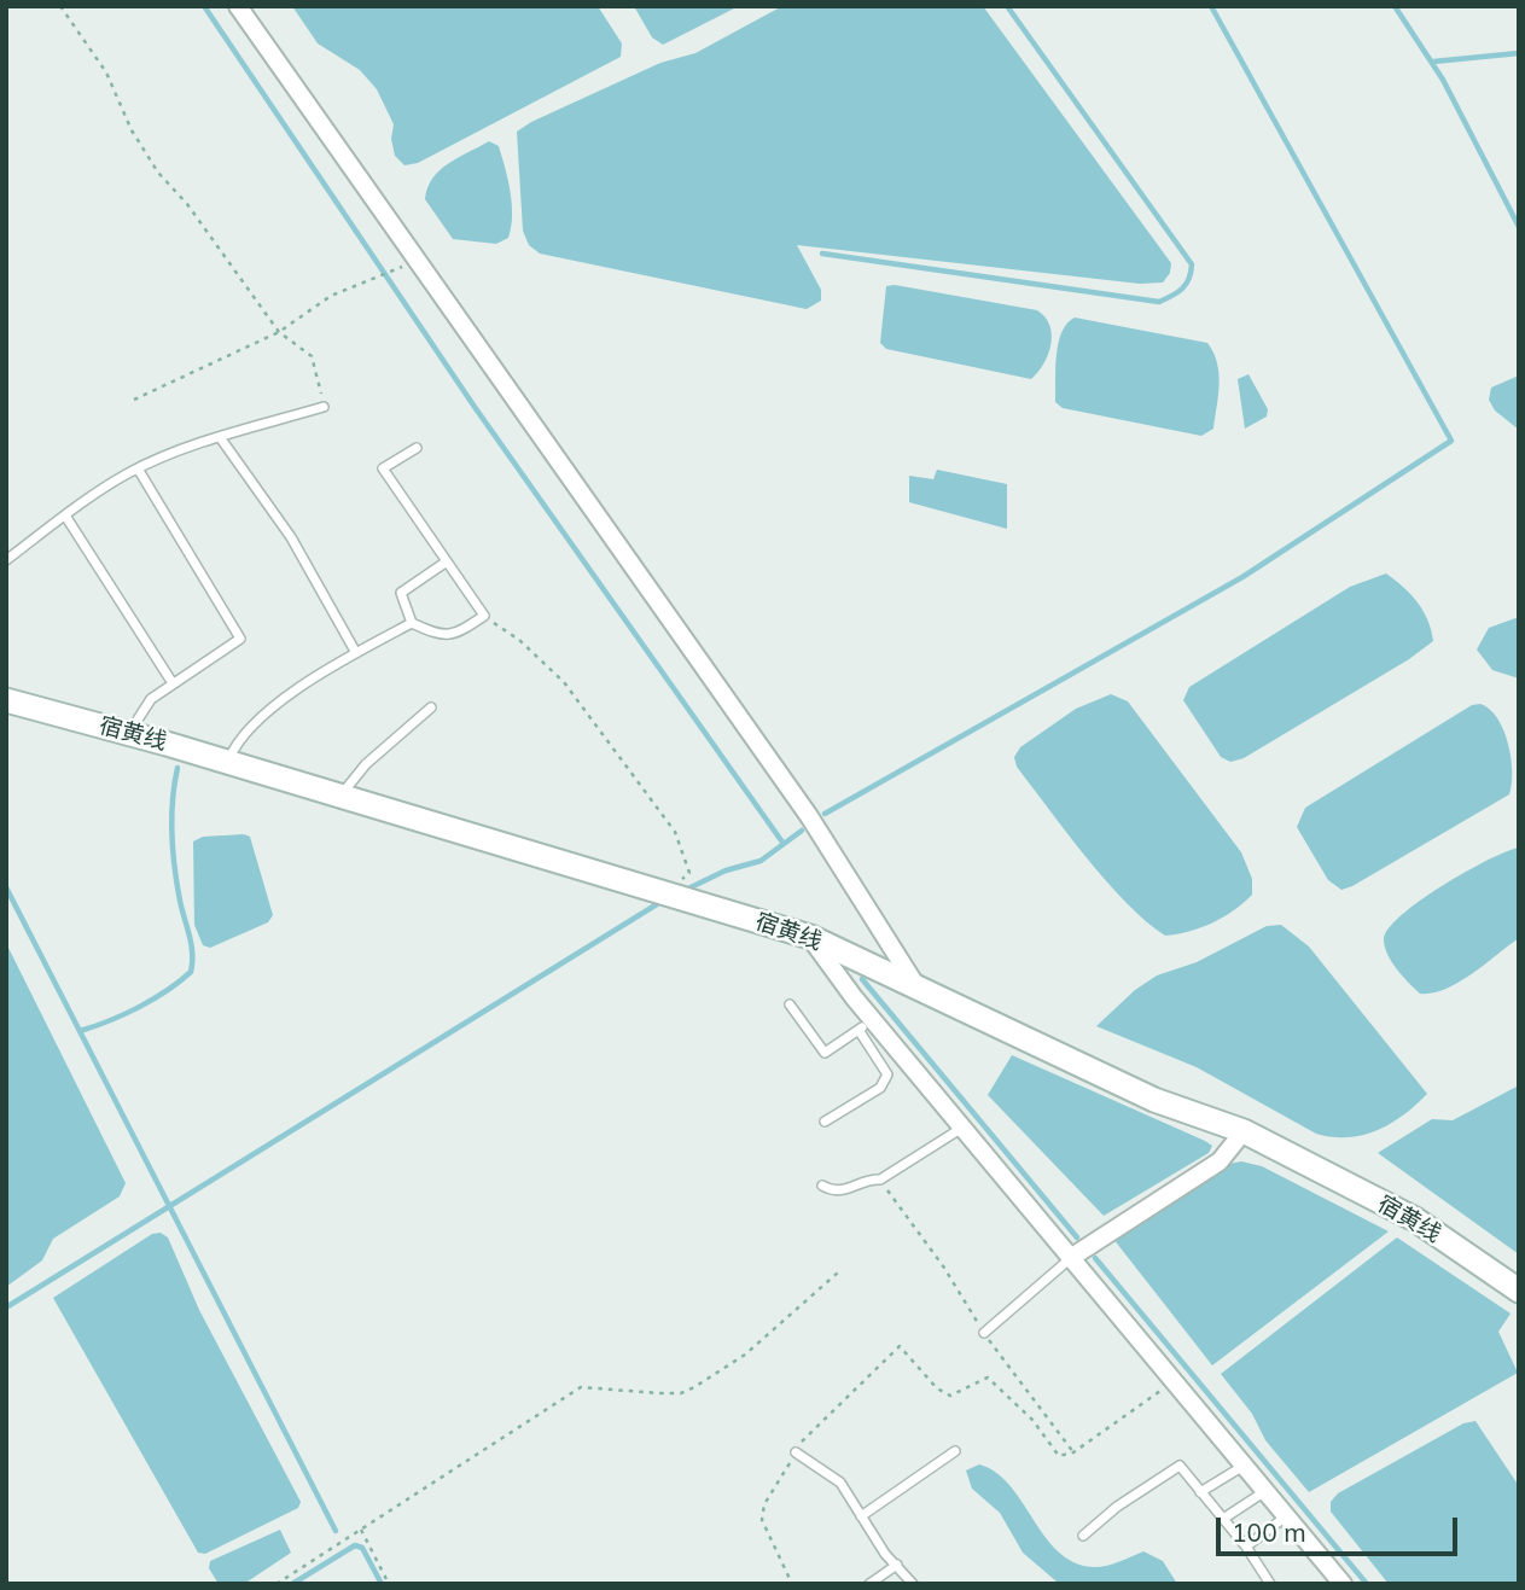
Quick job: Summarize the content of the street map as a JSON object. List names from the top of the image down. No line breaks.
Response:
{"streets":{"main road":["宿黄线"]},"scale_bar":"100 m"}
